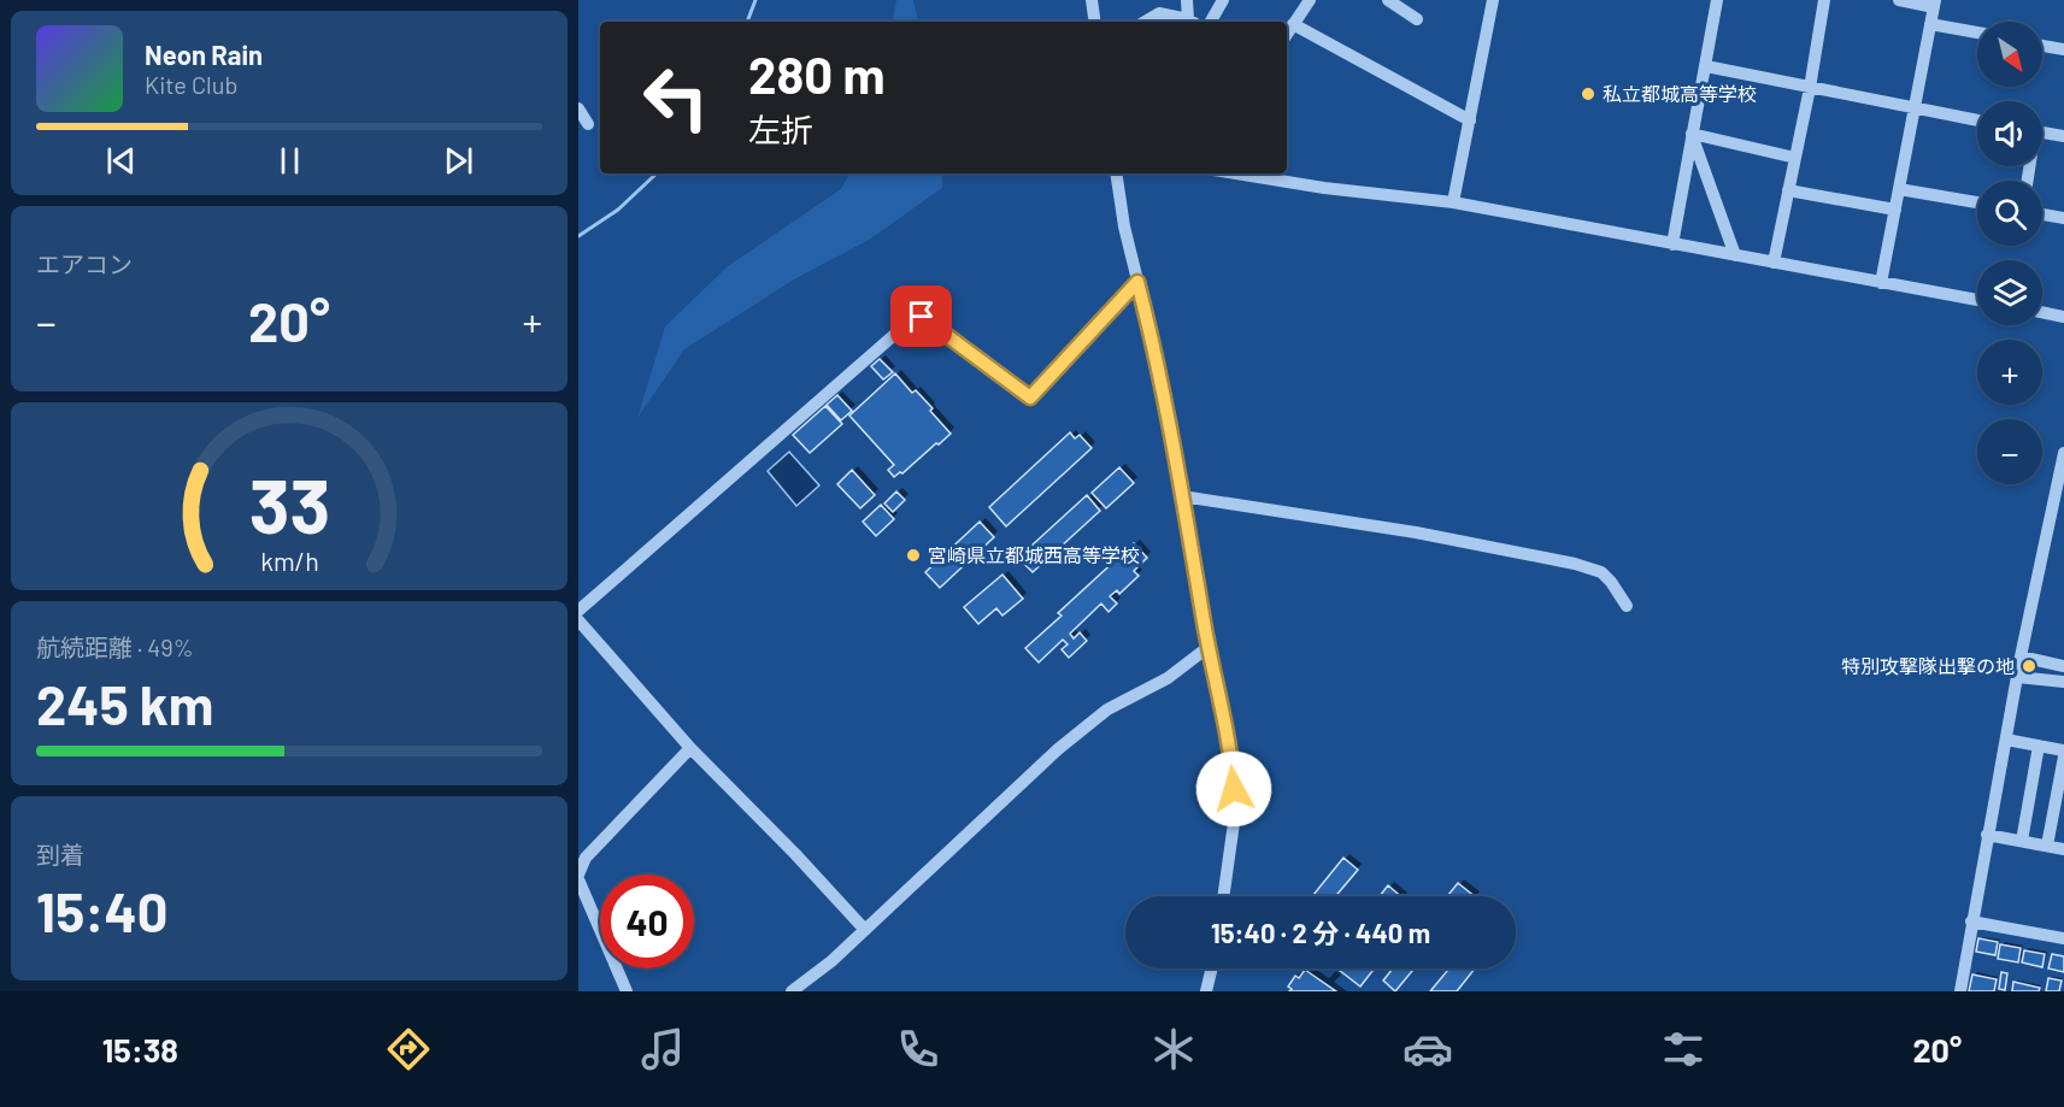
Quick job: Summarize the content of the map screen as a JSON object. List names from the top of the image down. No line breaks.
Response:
{"places":["私立都城高等学校","宮崎県立都城西高等学校","特別攻撃隊出撃の地"],"north":"bottom right","page":{"map_buttons":["+","−"],"turn":["280 m","左折"],"song":["Neon Rain","Kite Club"],"tile":["エアコン",["航続距離 · 49%","245 km"],["到着","15:40"]],"heat":["−","20°","+"],"limit":"40","trip":"15:40 · 2 分 · 440 m","tabs":["15:38","20°"],"gauge":["33","km/h"]}}
